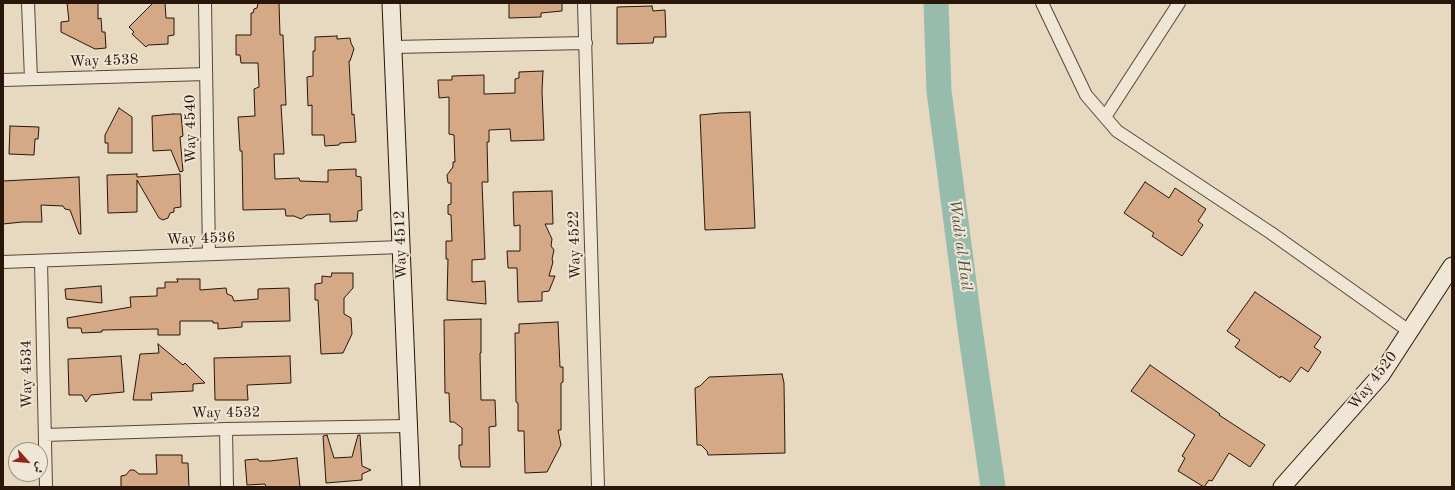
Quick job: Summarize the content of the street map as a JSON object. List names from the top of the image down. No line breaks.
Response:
{"streets":{"street":["Way 4538","Way 4540","Way 4536","Way 4512","Way 4522","Way 4534","Way 4520","Way 4532"]},"crossings":[["Way 4538","Way 4540"],["Way 4540","Way 4536"],["Way 4536","Way 4512"],["Way 4536","Way 4534"],["Way 4512","Way 4532"],["Way 4534","Way 4532"]],"water":["Wadi al Hail"],"north":"bottom right"}
